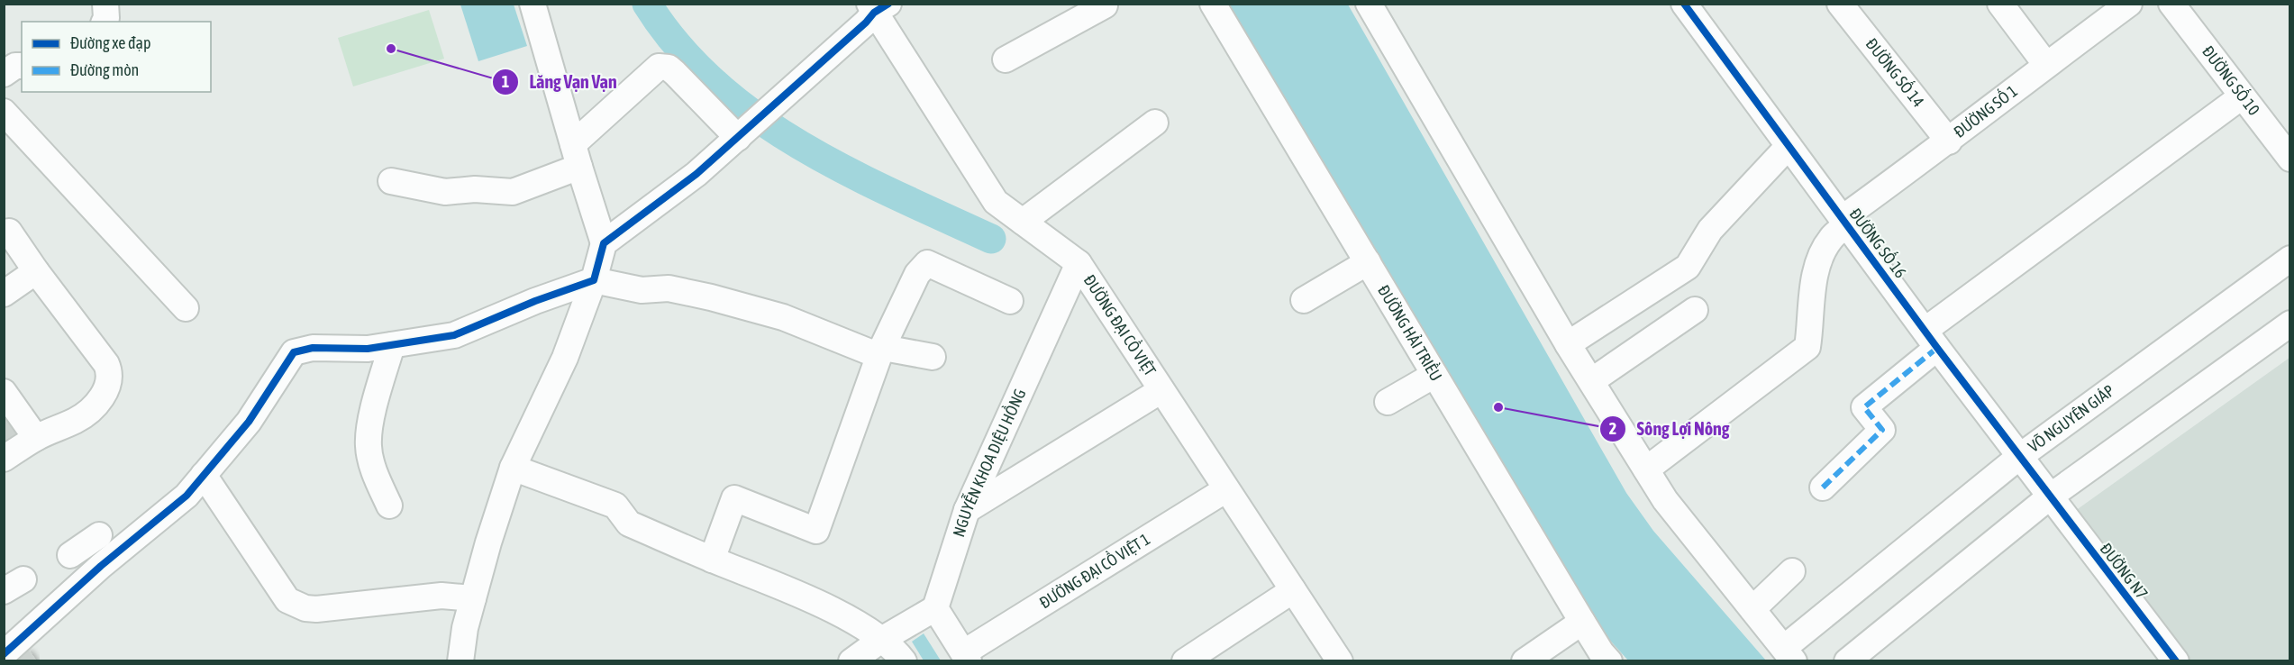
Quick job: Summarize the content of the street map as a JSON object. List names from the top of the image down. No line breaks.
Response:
{"streets":{"street":["ĐƯỜNG SỐ 14","ĐƯỜNG SỐ 10","ĐƯỜNG SỐ 1","ĐƯỜNG SỐ 16","ĐƯỜNG ĐẠI CỒ VIỆT","ĐƯỜNG HẢI TRIỀU","VÕ NGUYÊN GIÁP","NGUYỄN KHOA DIỆU HỒNG","ĐƯỜNG ĐẠI CỒ VIỆT 1","ĐƯỜNG N7"]},"crossings":[["ĐƯỜNG SỐ 14","ĐƯỜNG SỐ 1"],["ĐƯỜNG SỐ 1","ĐƯỜNG SỐ 16"],["ĐƯỜNG SỐ 16","VÕ NGUYÊN GIÁP"],["ĐƯỜNG SỐ 16","ĐƯỜNG N7"],["ĐƯỜNG ĐẠI CỒ VIỆT","NGUYỄN KHOA DIỆU HỒNG"],["ĐƯỜNG ĐẠI CỒ VIỆT","ĐƯỜNG ĐẠI CỒ VIỆT 1"]],"places":["Lăng Vạn Vạn","Sông Lợi Nông"],"legend":["Đường xe đạp","Đường mòn"]}
